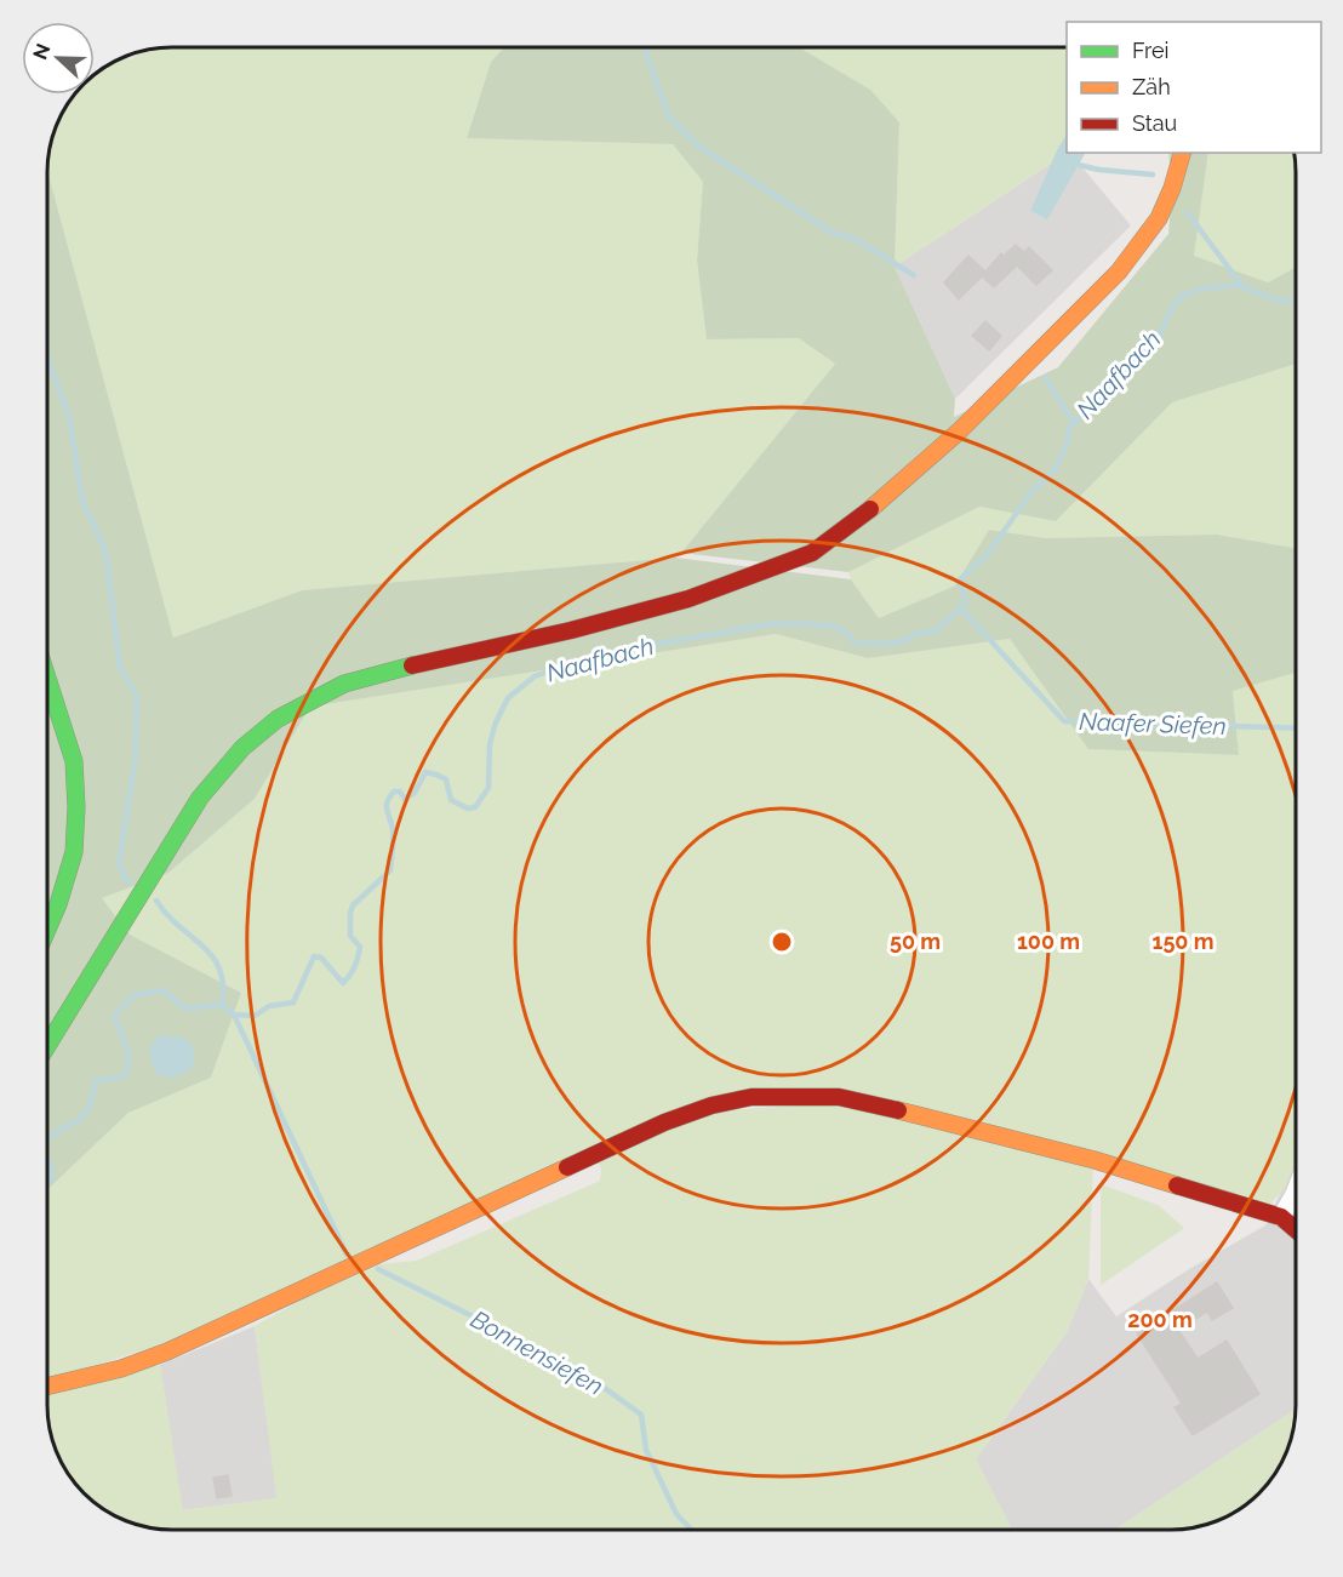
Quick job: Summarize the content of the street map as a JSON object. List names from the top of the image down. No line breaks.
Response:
{"water":["Naafbach","Naafer Siefen","Bonnensiefen"],"legend":["Frei","Zäh","Stau"],"north":"left","rings":["50 m","100 m","150 m","200 m"]}
